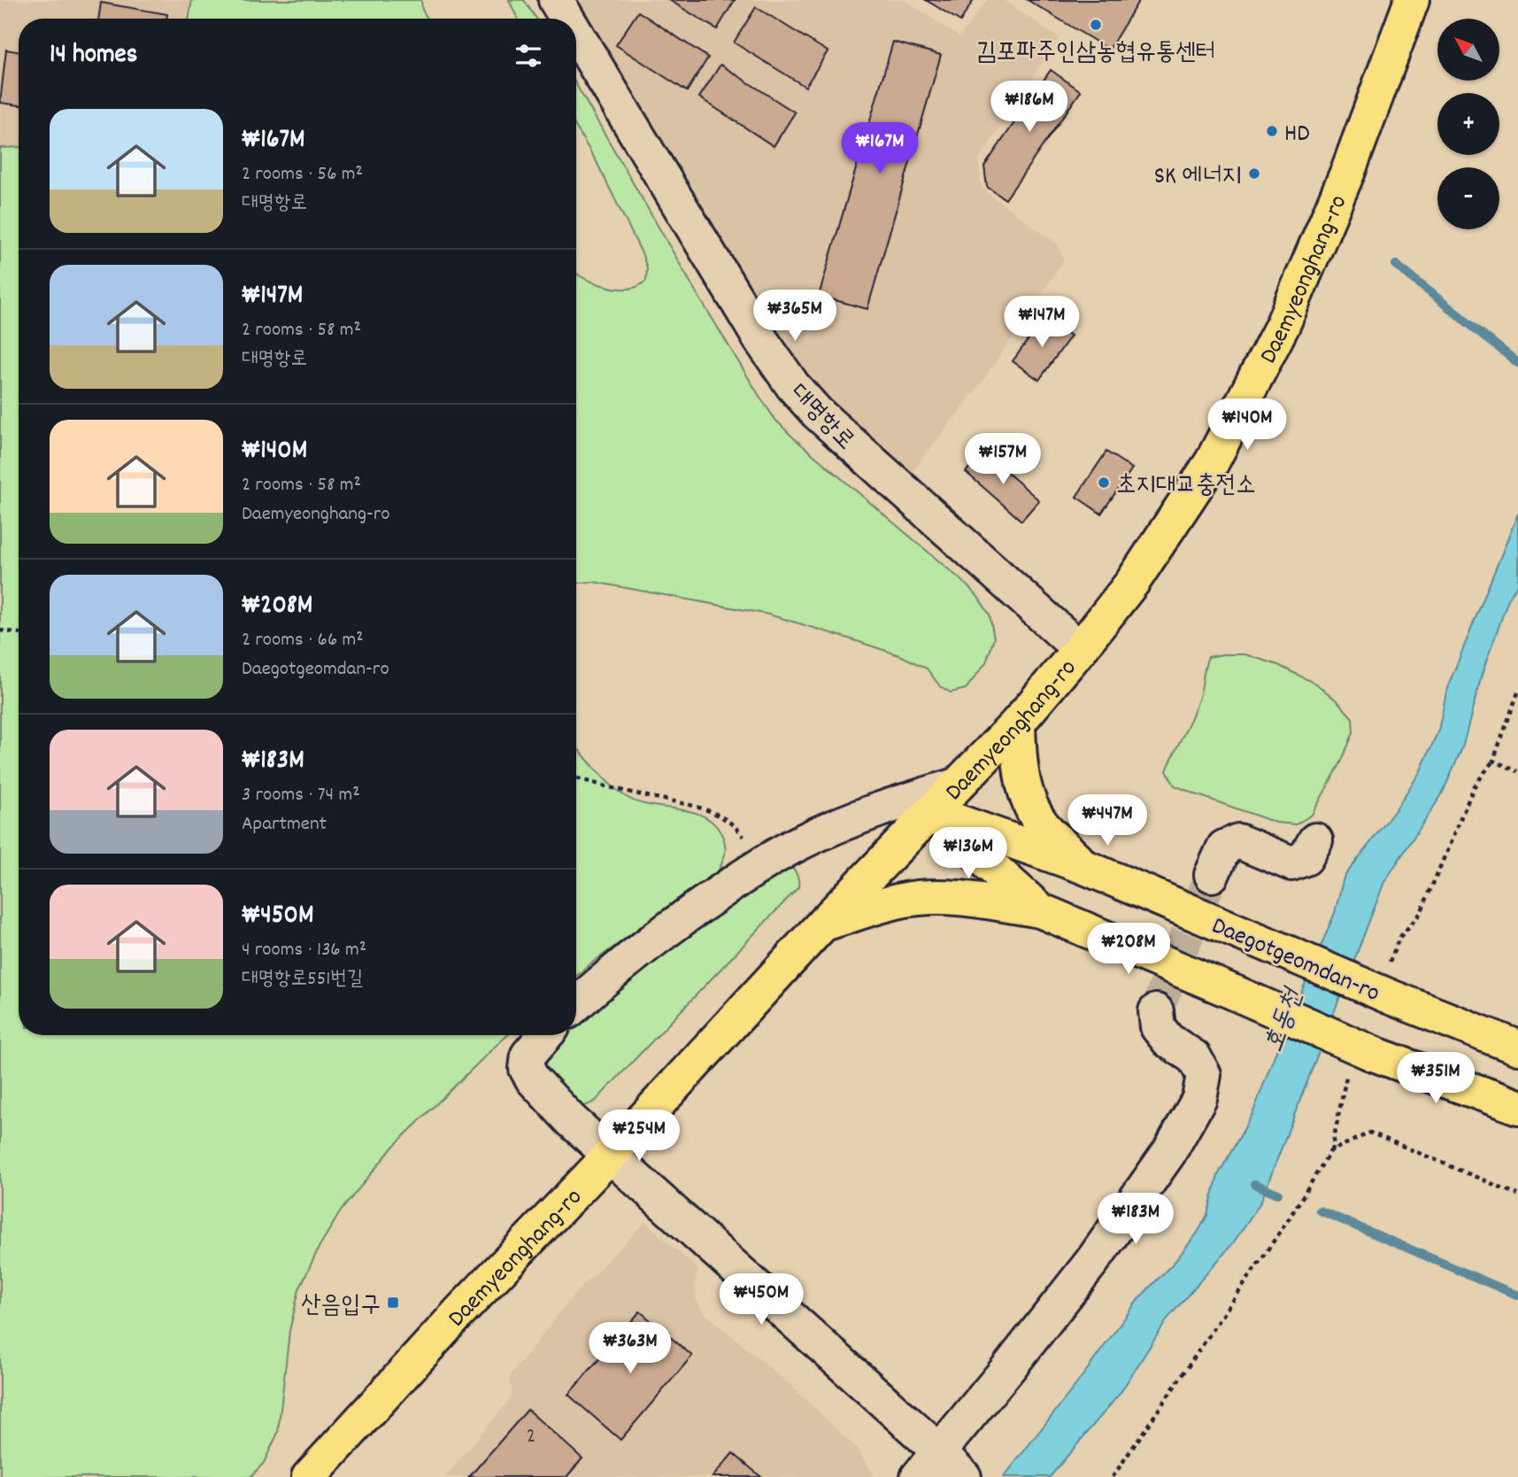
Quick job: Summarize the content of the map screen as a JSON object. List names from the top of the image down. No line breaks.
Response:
{"streets":{"main road":["Daemyeonghang-ro","Daegotgeomdan-ro"],"street":["대명항로"]},"crossings":[["Daemyeonghang-ro","대명항로"],["Daemyeonghang-ro","Daegotgeomdan-ro"]],"water":["호동천"],"places":{"other":["김포파주인삼농협유통센터","HD","SK 에너지","초지대교충전소"],"transit":["산음입구"]},"house_numbers":["2"],"north":"top left","page":{"map_buttons":["+","−"],"heading":"14 homes","price":["₩186M","₩167M","₩365M","₩147M","₩140M","₩157M","₩447M","₩136M","₩208M","₩351M","₩254M","₩183M","₩450M","₩363M"],"list":[{"name":"₩167M","note":"2 rooms · 56 m² · 대명항로"},{"name":"₩147M","note":"2 rooms · 58 m² · 대명항로"},{"name":"₩140M","note":"2 rooms · 58 m² · Daemyeonghang-ro"},{"name":"₩208M","note":"2 rooms · 66 m² · Daegotgeomdan-ro"},{"name":"₩183M","note":"3 rooms · 74 m² · Apartment"},{"name":"₩450M","note":"4 rooms · 136 m² · 대명항로551번길"}]}}
